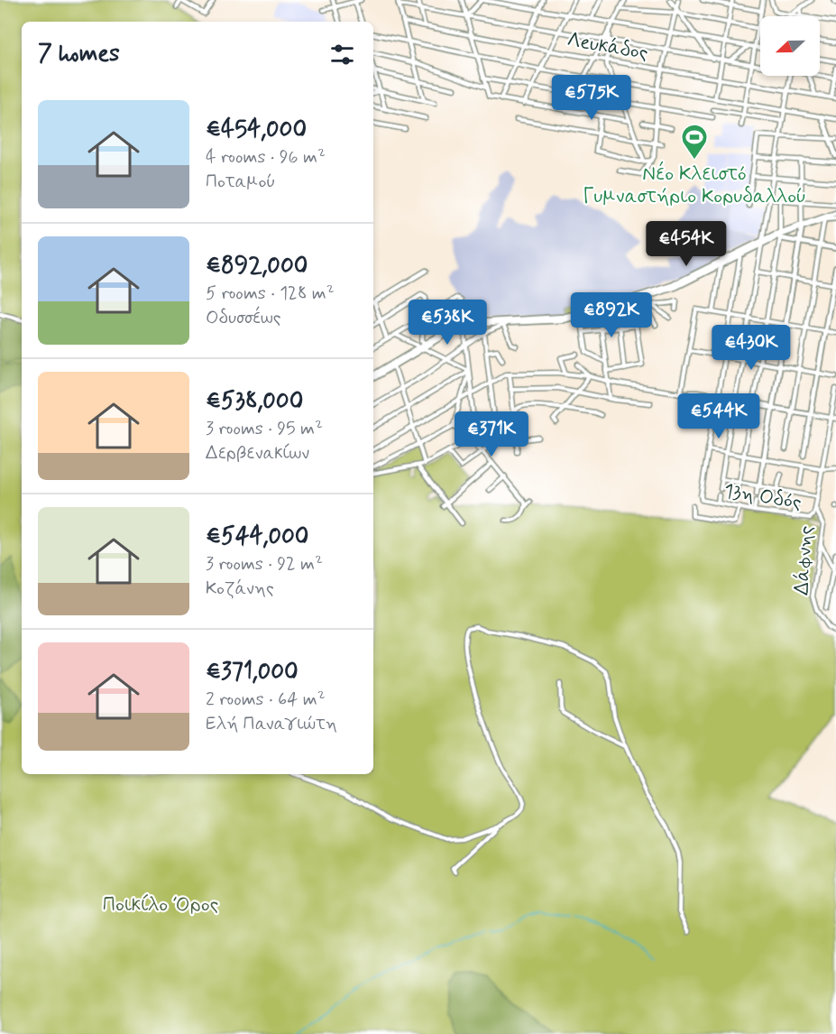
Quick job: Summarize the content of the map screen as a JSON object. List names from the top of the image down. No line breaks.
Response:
{"streets":{"street":["Λeυκάδος","13η Οδός","Δάφνης"]},"crossings":[["13η Οδός","Δάφνης"]],"parks":["Ποικίλο Όρος"],"places":{"sports":["Νέο Κλειστό Γυμναστήριο Κορυδαλλού"]},"north":"left","page":{"heading":"7 homes","price":["€575K","€454K","€892K","€538K","€430K","€544K","€371K"],"list":[{"name":"€454,000","note":"4 rooms · 96 m² · Ποταμού"},{"name":"€892,000","note":"5 rooms · 128 m² · Οδυσσέως"},{"name":"€538,000","note":"3 rooms · 95 m² · Δερβενακίων"},{"name":"€544,000","note":"3 rooms · 92 m² · Κοζάνης"},{"name":"€371,000","note":"2 rooms · 64 m² · Ελή Παναγιώτη"}]}}
